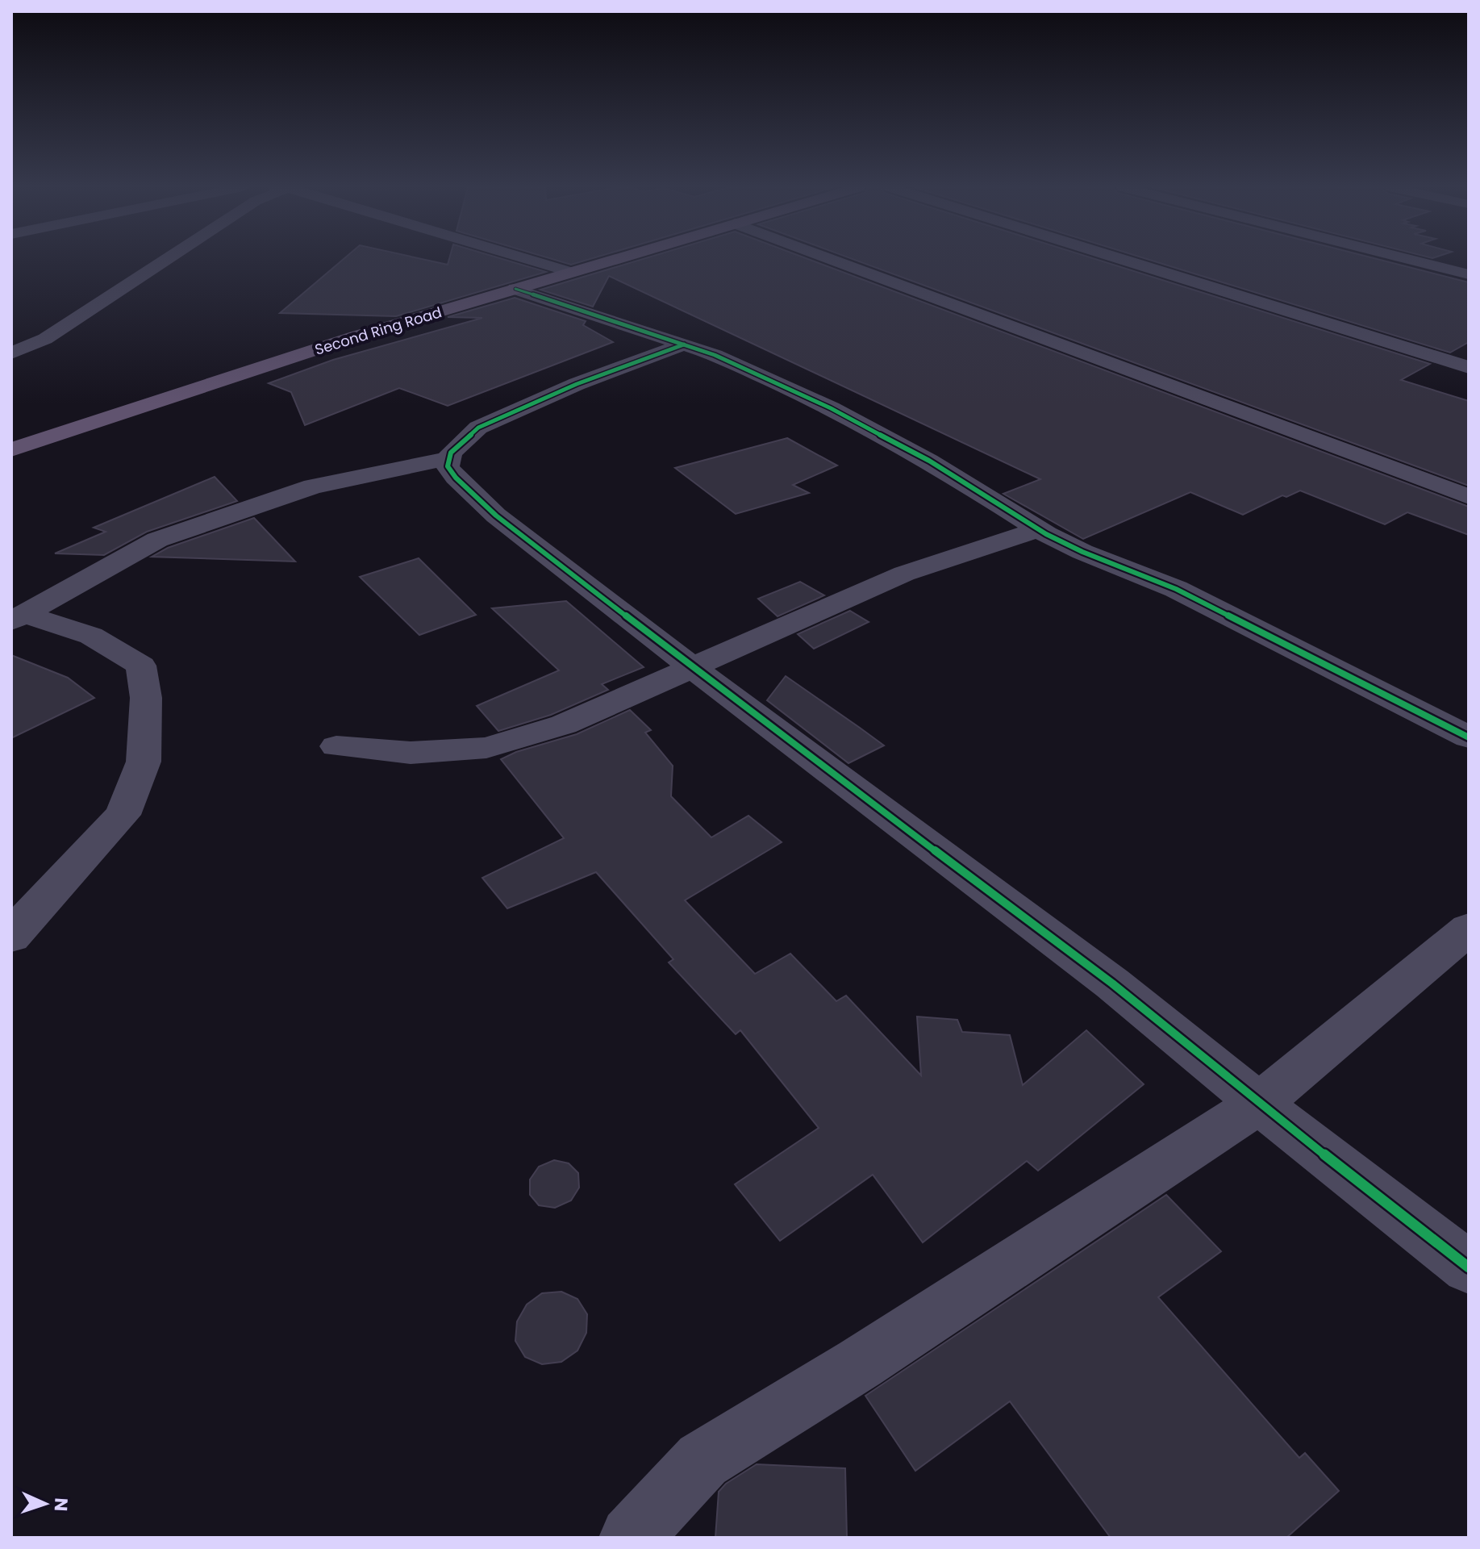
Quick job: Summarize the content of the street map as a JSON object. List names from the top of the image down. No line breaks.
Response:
{"streets":{"main road":["Second Ring Road"]},"north":"right"}
